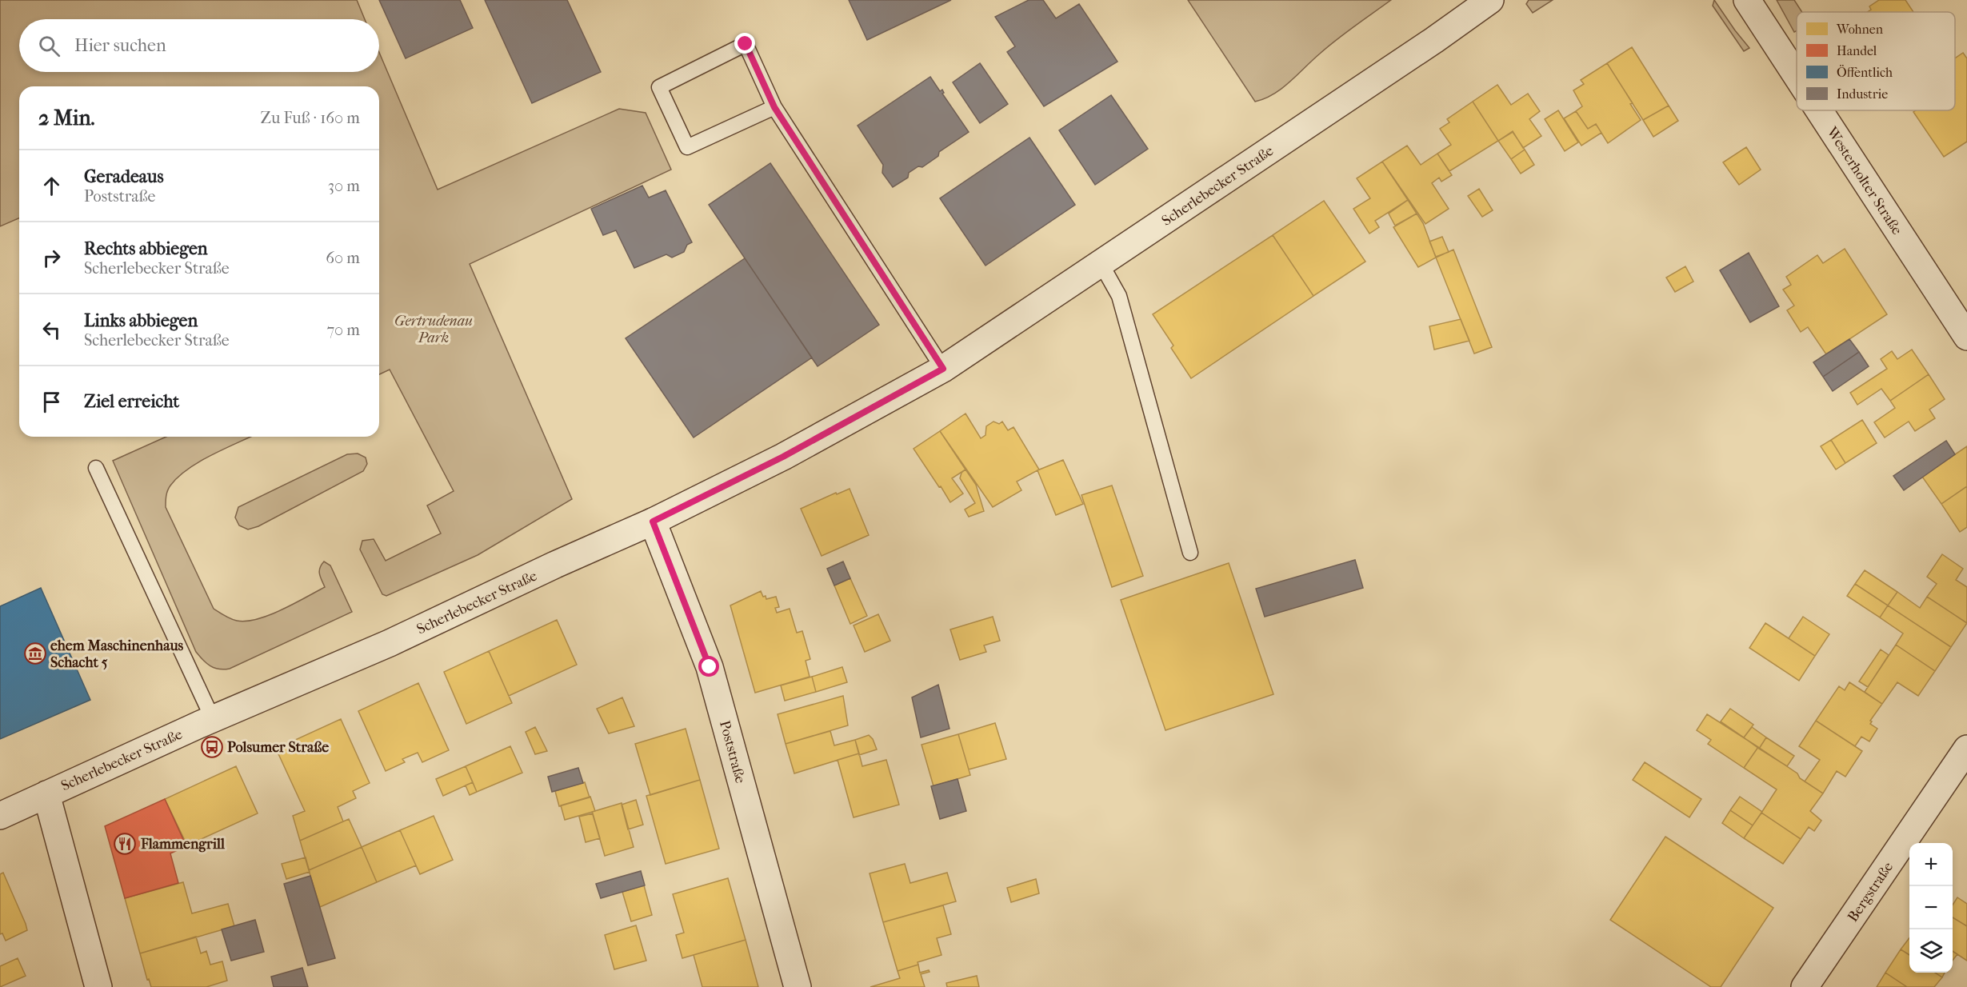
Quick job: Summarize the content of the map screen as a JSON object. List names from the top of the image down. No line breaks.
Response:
{"streets":{"street":["Westerholter Straße","Scherlebecker Straße","Poststraße","Bergstraße"]},"crossings":[["Scherlebecker Straße","Poststraße"]],"parks":["Gertrudenau Park"],"places":{"museum":["ehem Maschinenhaus Schacht 5"],"bus stop":["Polsumer Straße"],"restaurant":["Flammengrill"]},"legend":["Wohnen","Handel","Öffentlich","Industrie"],"page":{"search":"Hier suchen","heading":["2 Min.","Zu Fuß · 160 m"],"list":[["Geradeaus","Poststraße","30 m"],["Rechts abbiegen","Scherlebecker Straße","60 m"],["Links abbiegen","Scherlebecker Straße","70 m"],"Ziel erreicht"],"map_buttons":["+","−"]}}
